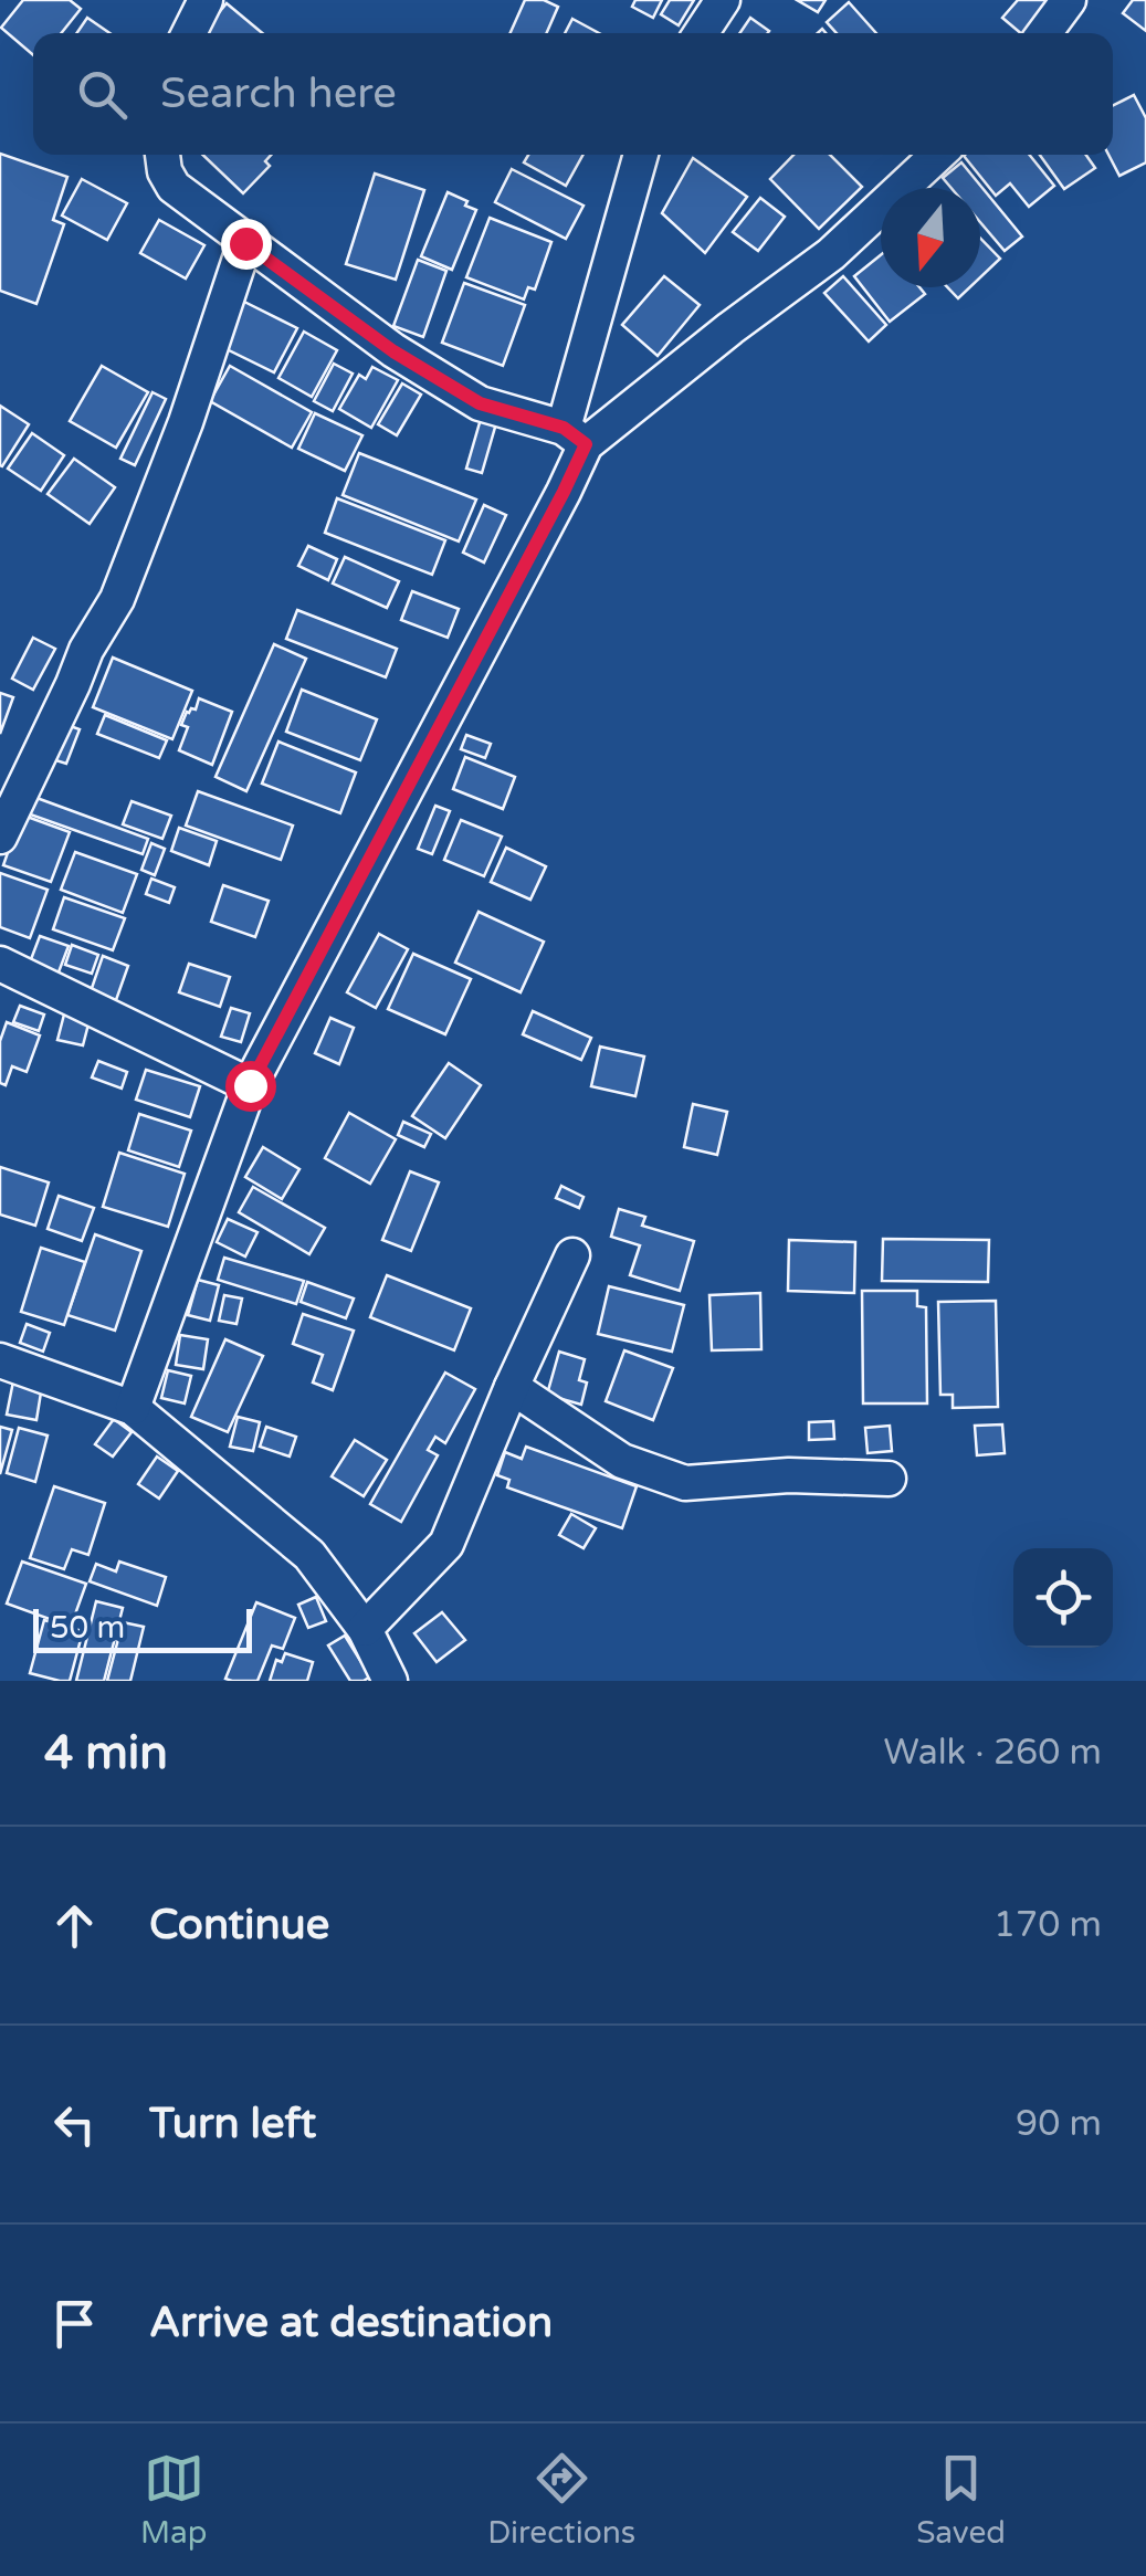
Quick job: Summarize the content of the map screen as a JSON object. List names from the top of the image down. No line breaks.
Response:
{"scale_bar":"50 m","north":"bottom","page":{"search":"Search here","scale":"50 m","heading":["4 min","Walk · 260 m"],"list":[["Continue","170 m"],["Turn left","90 m"],"Arrive at destination"],"nav":["Map","Directions","Saved"]}}
